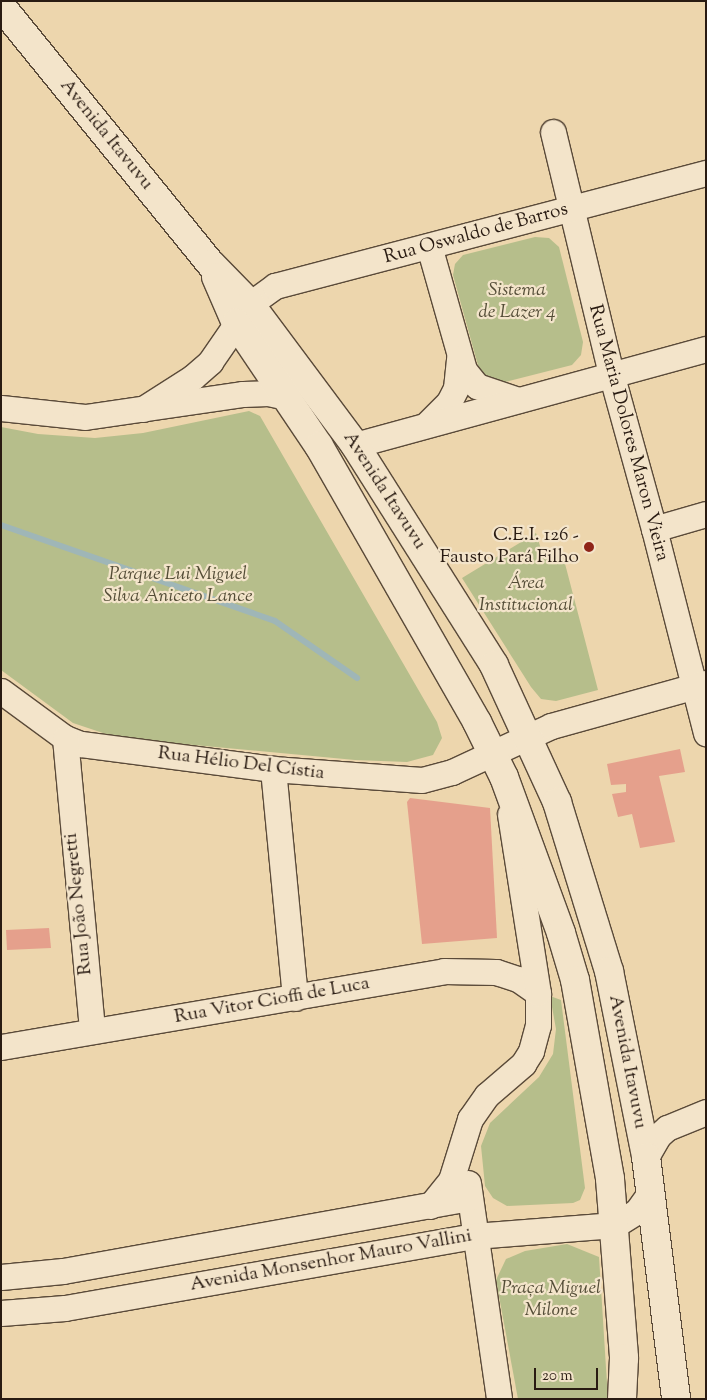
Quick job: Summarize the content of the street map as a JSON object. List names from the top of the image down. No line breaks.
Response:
{"streets":{"main road":["Avenida Itavuvu"],"street":["Rua Oswaldo de Barros","Rua Maria Dolores Maron Vieira","Rua Hélio Del Cístia","Rua João Negretti","Rua Vitor Cioffi de Luca","Avenida Monsenhor Mauro Vallini"]},"crossings":[["Avenida Itavuvu","Rua Oswaldo de Barros"],["Avenida Itavuvu","Rua Hélio Del Cístia"],["Avenida Itavuvu","Avenida Monsenhor Mauro Vallini"],["Rua Oswaldo de Barros","Rua Maria Dolores Maron Vieira"],["Rua Hélio Del Cístia","Rua João Negretti"],["Rua João Negretti","Rua Vitor Cioffi de Luca"]],"parks":["Sistema de Lazer 4","Parque Lui Miguel Silva Aniceto Lance","Área Institucional","Praça Miguel Milone"],"places":["C.E.I. 126 - Fausto Pará Filho"],"scale_bar":"20 m"}
